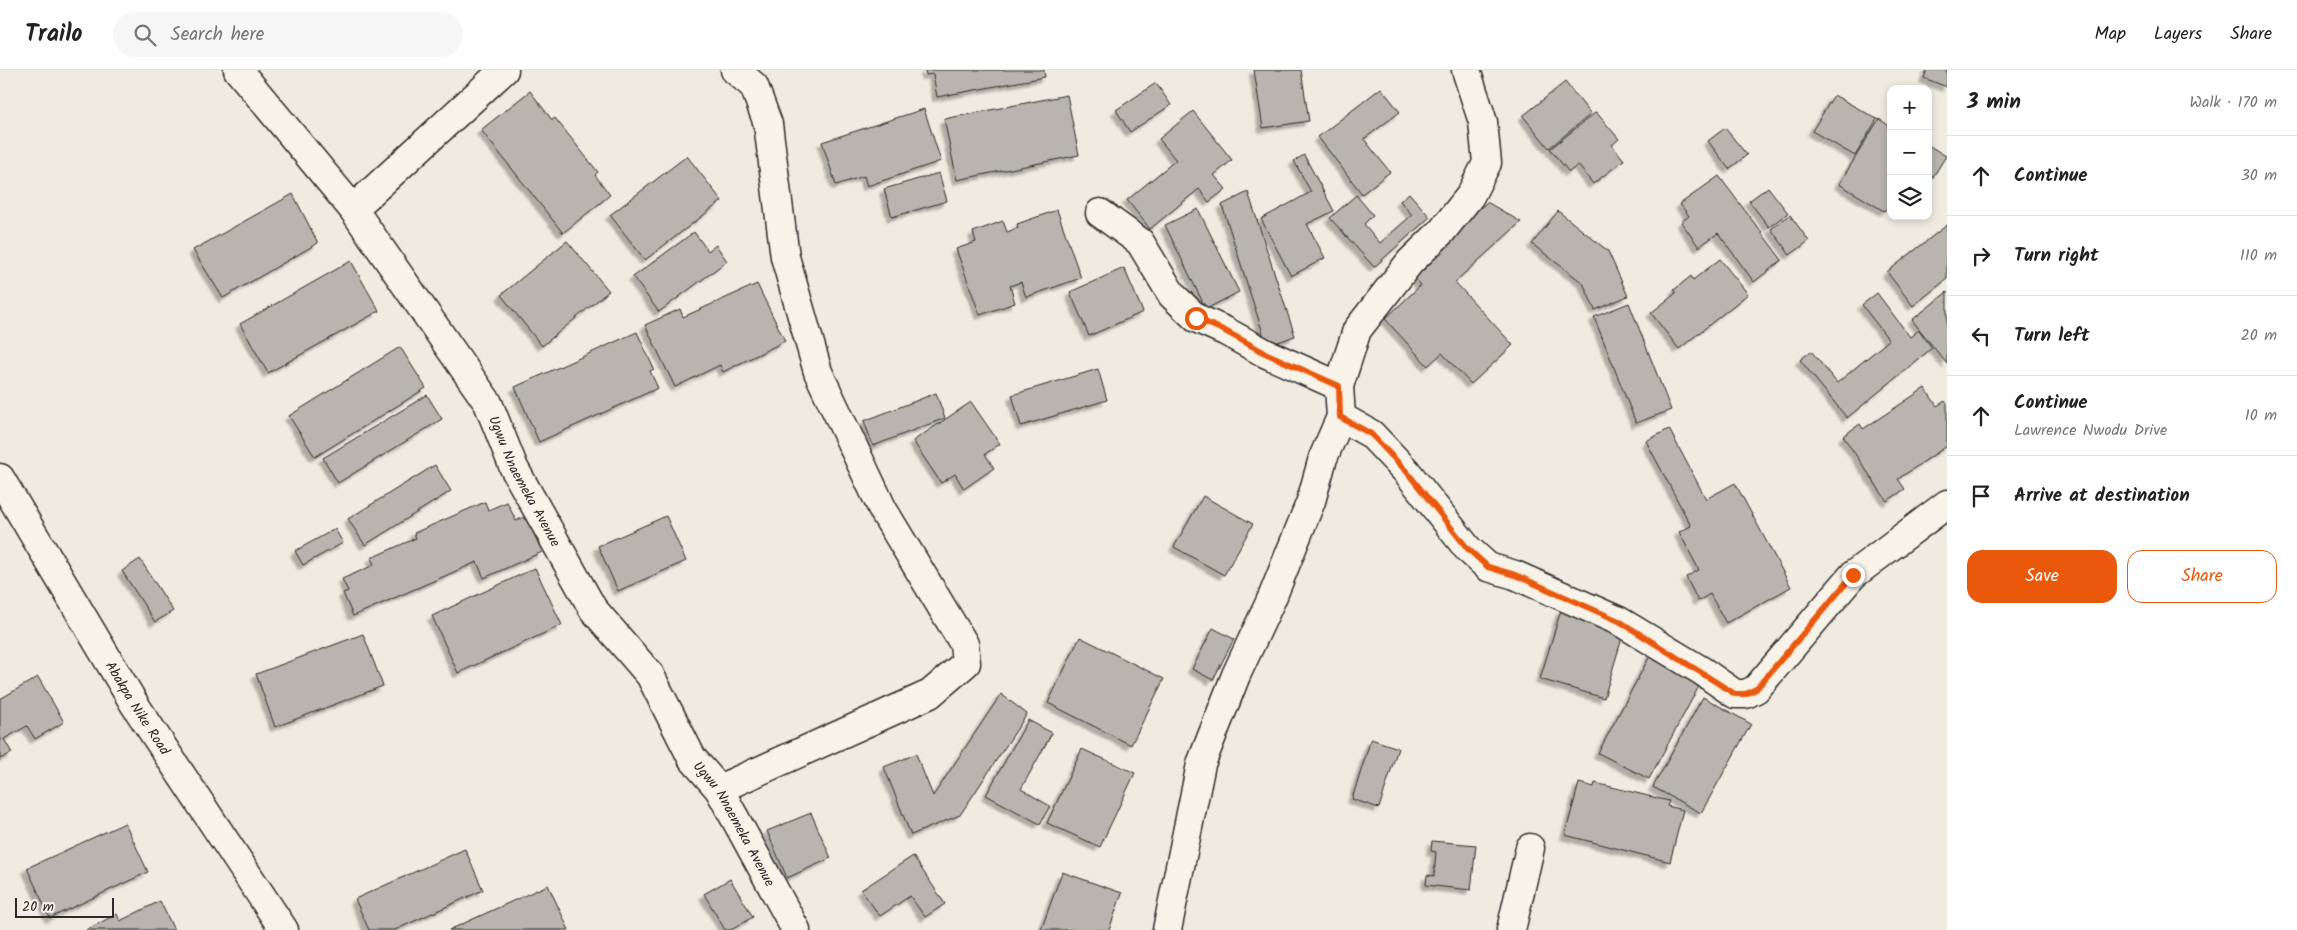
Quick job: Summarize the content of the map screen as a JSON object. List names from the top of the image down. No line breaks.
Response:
{"streets":{"street":["Ugwu Nnaemeka Avenue","Abakpa Nike Road"]},"scale_bar":"20 m","page":{"header":"Trailo","search":"Search here","nav":["Map","Layers","Share"],"heading":["3 min","Walk · 170 m"],"map_buttons":["+","−"],"list":[["Continue","30 m"],["Turn right","110 m"],["Turn left","20 m"],["Continue","Lawrence Nwodu Drive","10 m"],"Arrive at destination"],"buttons":["Save","Share"],"scale":"20 m"}}
